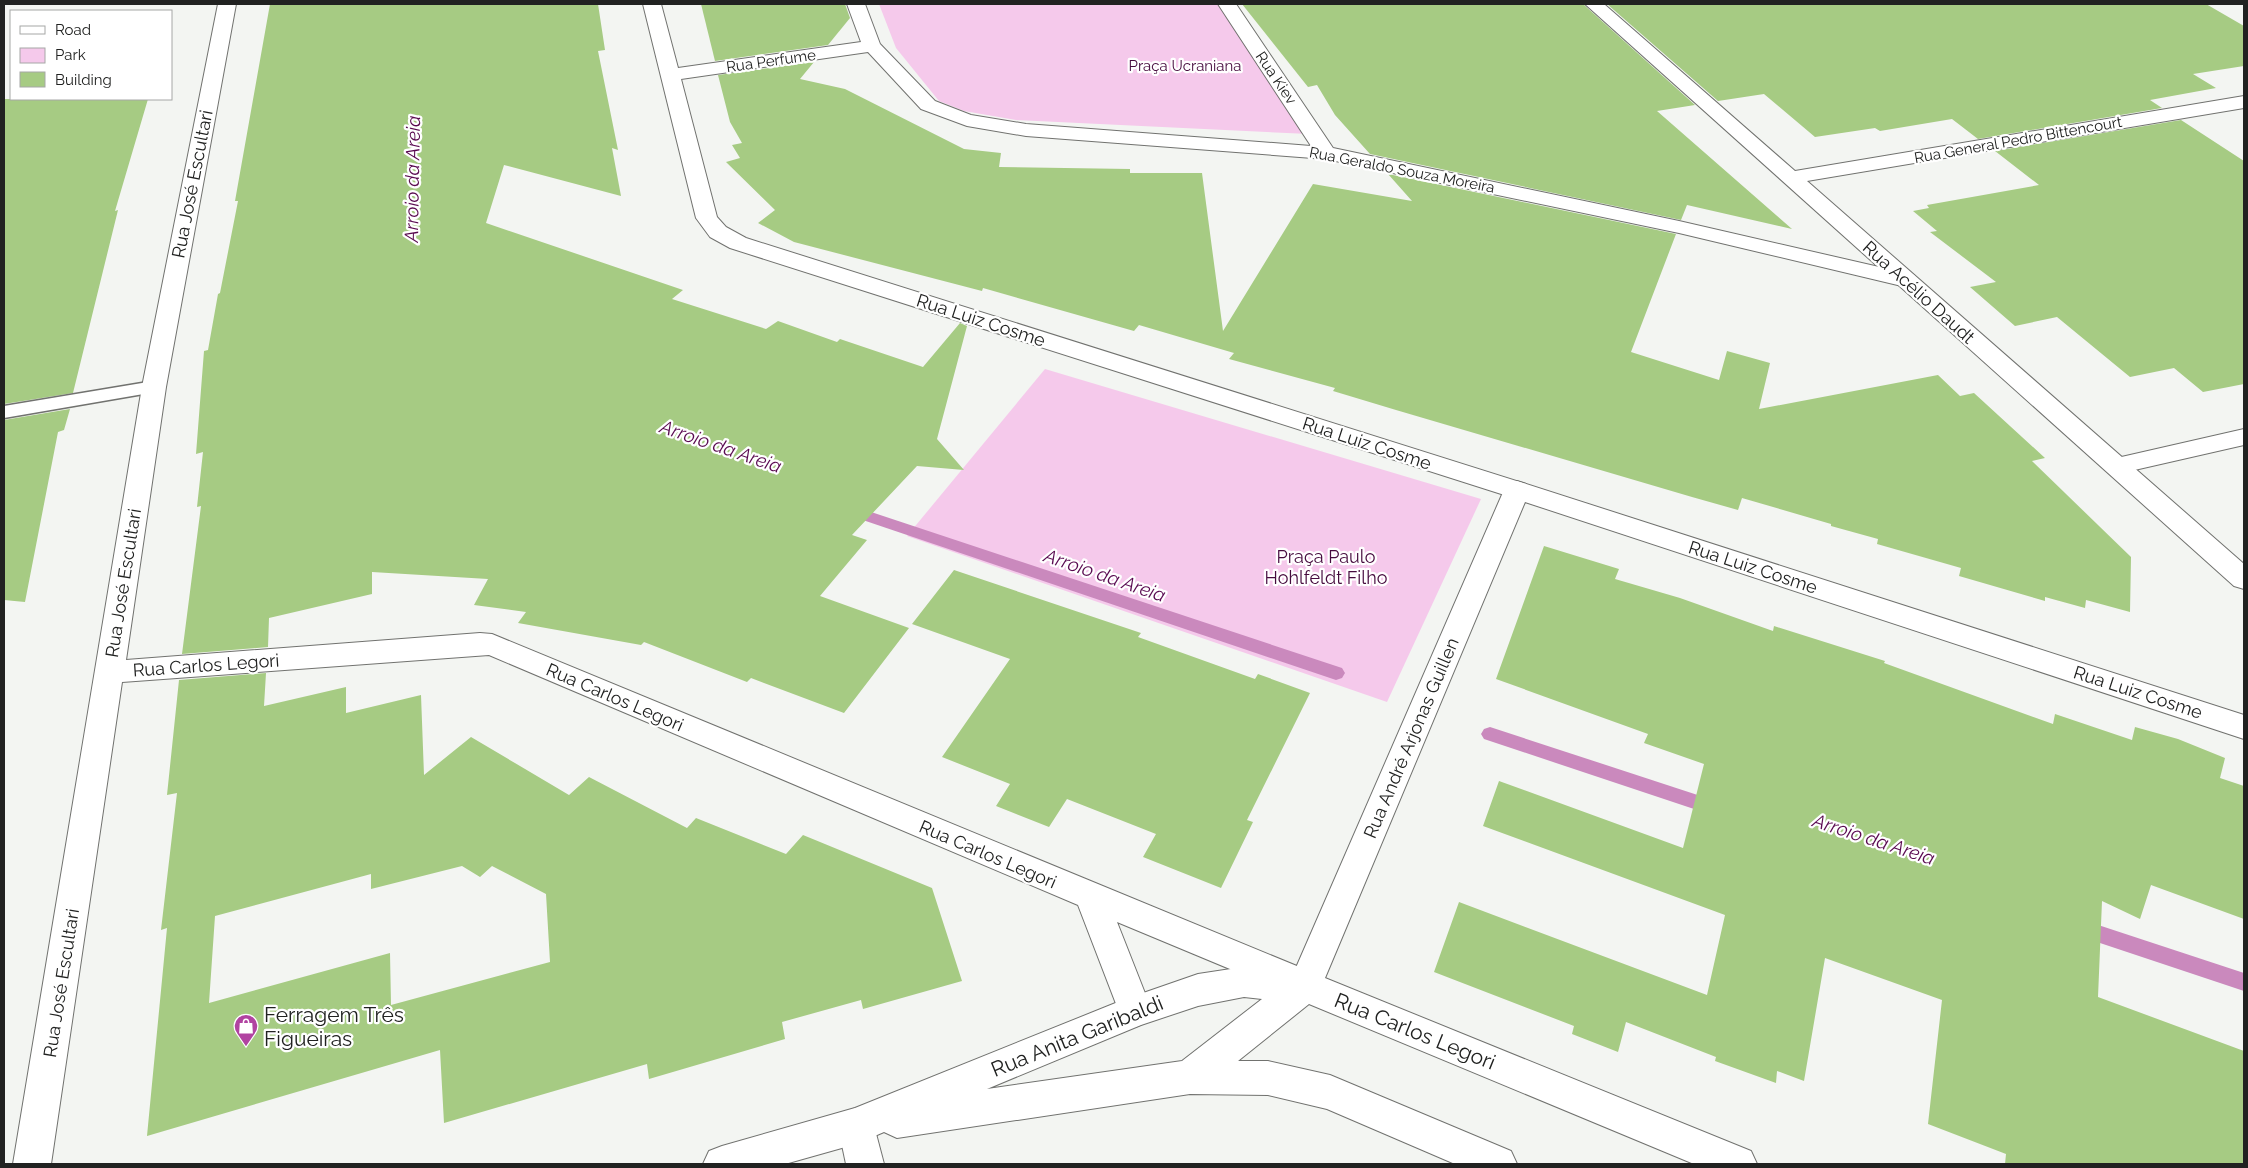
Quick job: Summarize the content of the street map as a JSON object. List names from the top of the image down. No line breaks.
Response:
{"streets":{"street":["Rua Perfume","Rua Kiev","Rua General Pedro Bittencourt","Rua Geraldo Souza Moreira","Rua José Escultari","Rua Acélio Daudt","Rua Luiz Cosme","Rua Carlos Legori","Rua André Arjonas Guillen","Rua Anita Garibaldi"]},"crossings":[["Rua Perfume","Rua Geraldo Souza Moreira"],["Rua Perfume","Rua Luiz Cosme"],["Rua Kiev","Rua Geraldo Souza Moreira"],["Rua General Pedro Bittencourt","Rua Acélio Daudt"],["Rua Geraldo Souza Moreira","Rua Acélio Daudt"],["Rua José Escultari","Rua Carlos Legori"],["Rua Luiz Cosme","Rua André Arjonas Guillen"],["Rua Carlos Legori","Rua André Arjonas Guillen"],["Rua Carlos Legori","Rua Anita Garibaldi"],["Rua André Arjonas Guillen","Rua Anita Garibaldi"]],"water":["Arroio da Areia"],"parks":["Praça Ucraniana","Praça Paulo Hohlfeldt Filho"],"places":{"shop":["Ferragem Três Figueiras"]},"legend":["Road","Park","Building"]}
